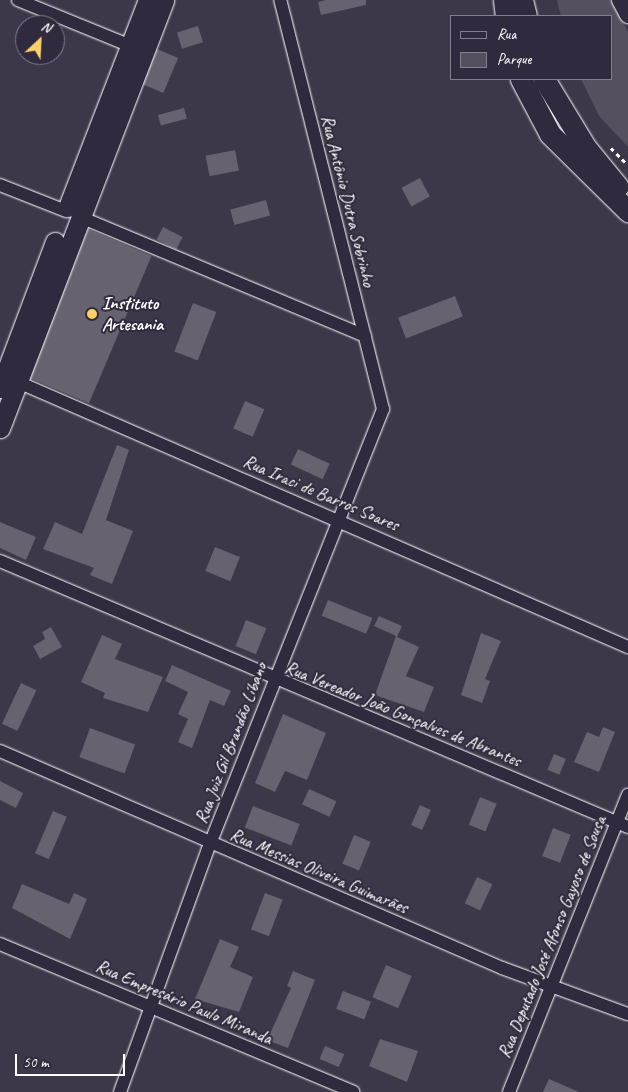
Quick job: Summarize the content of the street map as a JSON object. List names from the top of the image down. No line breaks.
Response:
{"streets":{"street":["Rua Antônio Dutra Sobrinho","Rua Iraci de Barros Soares","Rua Vereador João Gonçalves de Abrantes","Rua Juiz Gil Brandão Líbano","Rua Messias Oliveira Guimarães","Rua Deputado José Afonso Gayoso de Sousa","Rua Empresário Paulo Miranda"]},"crossings":[["Rua Antônio Dutra Sobrinho","Rua Juiz Gil Brandão Líbano"],["Rua Iraci de Barros Soares","Rua Juiz Gil Brandão Líbano"],["Rua Vereador João Gonçalves de Abrantes","Rua Juiz Gil Brandão Líbano"],["Rua Vereador João Gonçalves de Abrantes","Rua Deputado José Afonso Gayoso de Sousa"],["Rua Juiz Gil Brandão Líbano","Rua Messias Oliveira Guimarães"],["Rua Juiz Gil Brandão Líbano","Rua Empresário Paulo Miranda"],["Rua Messias Oliveira Guimarães","Rua Deputado José Afonso Gayoso de Sousa"]],"places":["Instituto Artesania"],"legend":["Rua","Parque"],"scale_bar":"50 m","north":"top right"}
